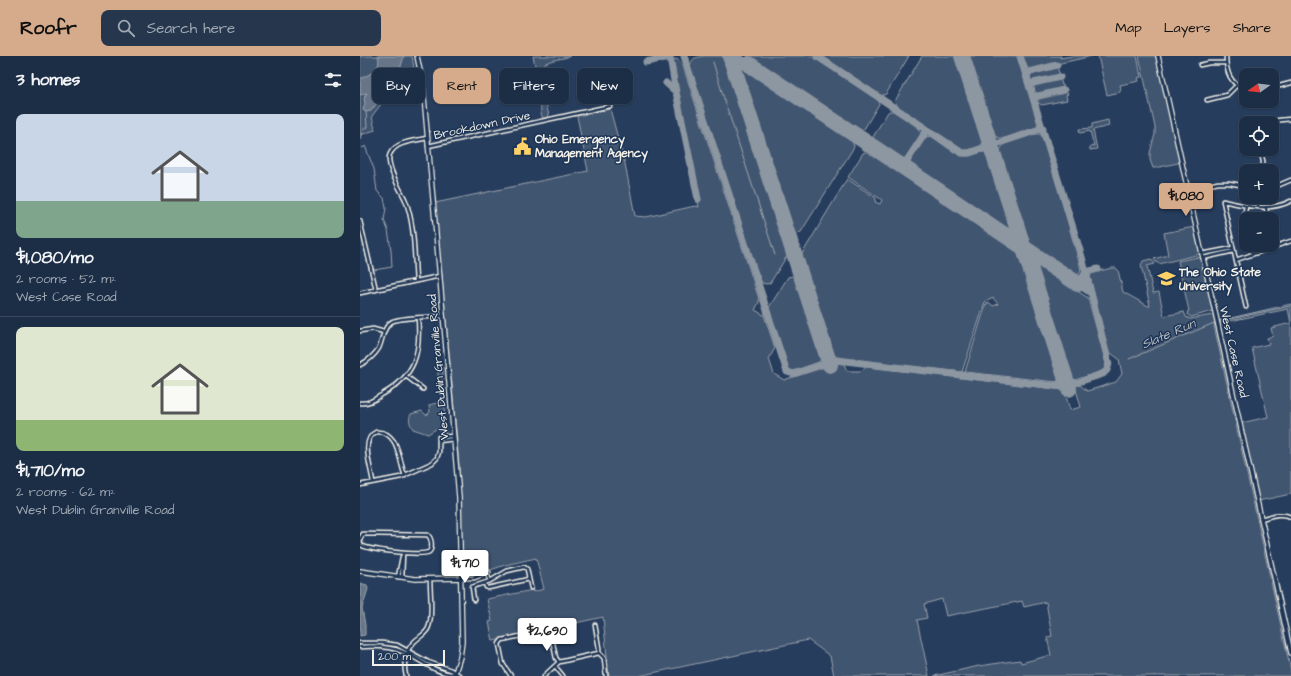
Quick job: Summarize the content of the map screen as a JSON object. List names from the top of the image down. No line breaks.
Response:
{"streets":{"main road":["West Case Road","West Dublin Granville Road"],"street":["Brookdown Drive"]},"crossings":[["Brookdown Drive","West Dublin Granville Road"]],"water":["Slate Run"],"places":{"public building":["Ohio Emergency Management Agency"],"school or university":["The Ohio State University"]},"scale_bar":"200 m","north":"left","page":{"header":"Roofr","search":"Search here","nav":["Map","Layers","Share"],"heading":"3 homes","map_buttons":["+","−"],"chip":["Buy","Rent","Filters","New"],"list":[{"name":"$1,080/mo","note":"2 rooms · 52 m² · West Case Road"},{"name":"$1,710/mo","note":"2 rooms · 62 m² · West Dublin Granville Road"}],"price":["$1,080","$1,710","$2,690"],"scale":"200 m"}}
